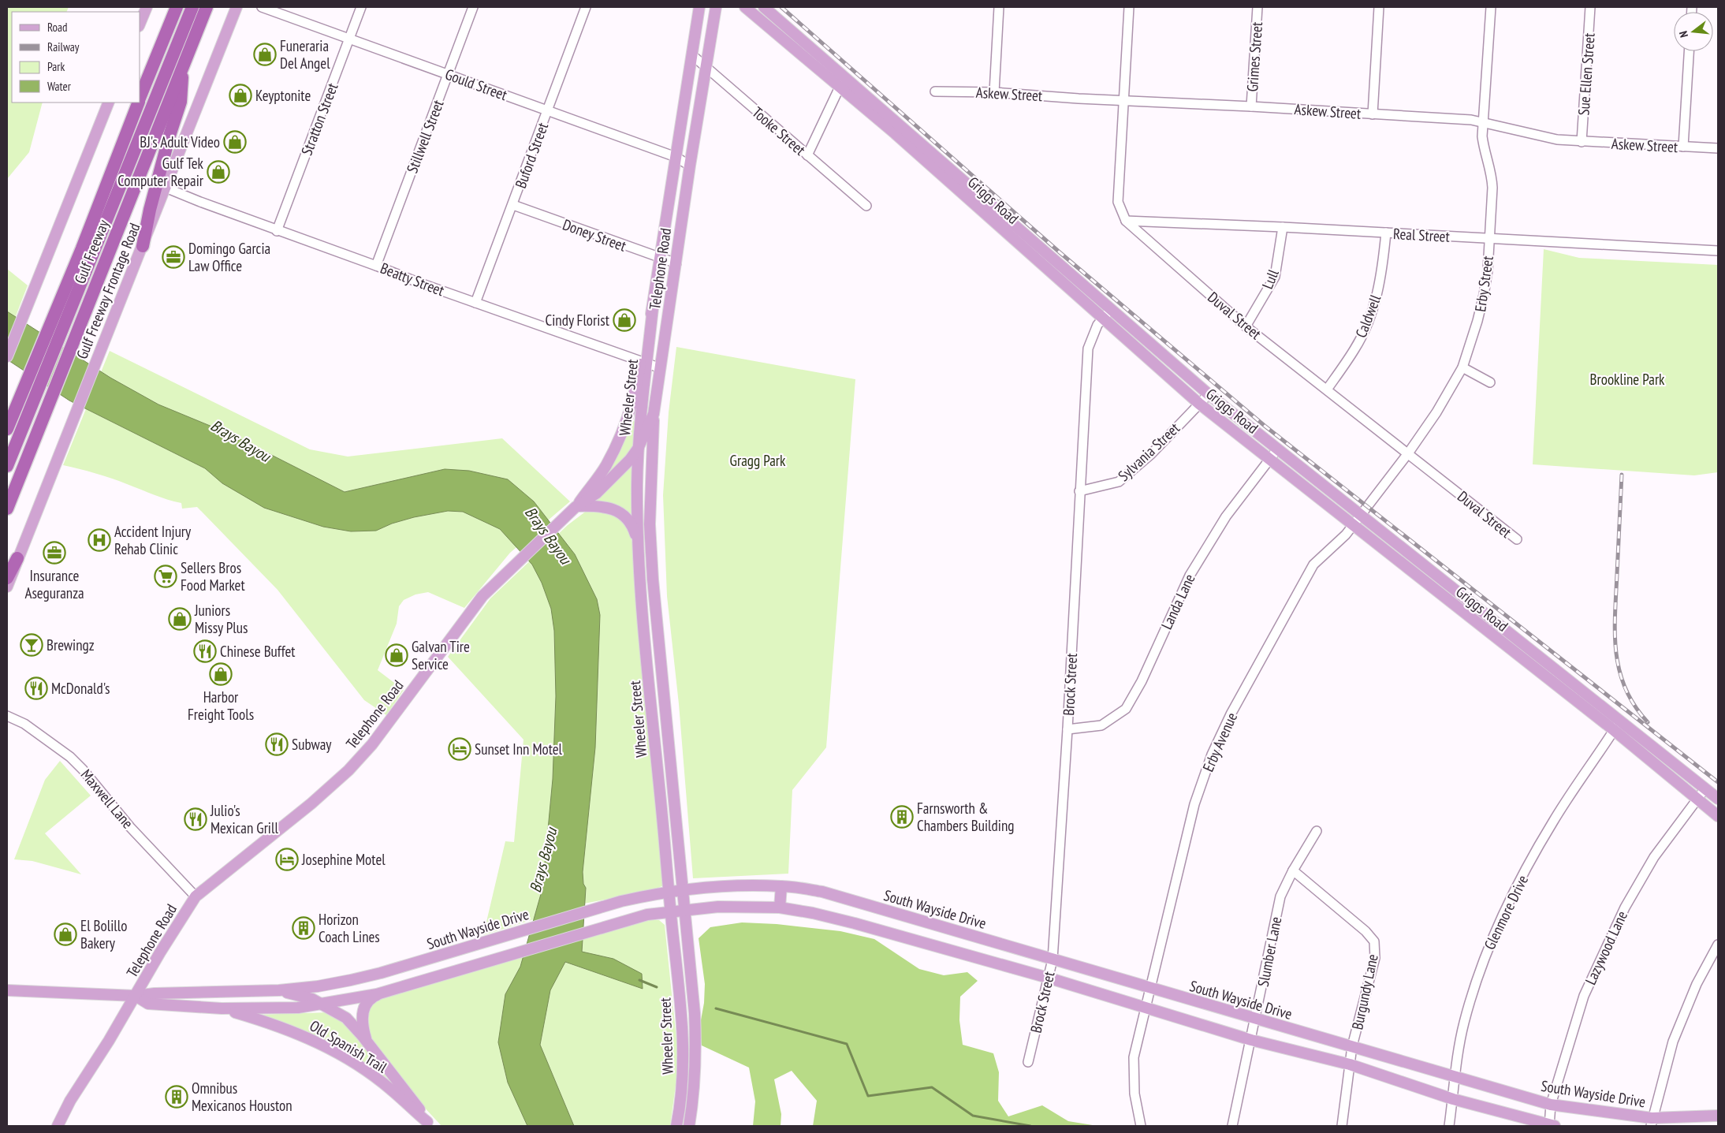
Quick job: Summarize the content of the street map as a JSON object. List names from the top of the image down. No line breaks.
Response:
{"streets":{"highway":["Gulf Freeway"],"main road":["Griggs Road","Telephone Road","Gulf Freeway Frontage Road","Wheeler Street","South Wayside Drive","Old Spanish Trail"],"street":["Grimes Street","Sue Ellen Street","Gould Street","Askew Street","Stratton Street","Tooke Street","Stillwell Street","Buford Street","Doney Street","Real Street","Beatty Street","Lull","Erby Street","Duval Street","Caldwell","Sylvania Street","Landa Lane","Brock Street","Erby Avenue","Maxwell Lane","Glenmore Drive","Lazywood Lane","Slumber Lane","Burgundy Lane"]},"crossings":[["Grimes Street","Askew Street"],["Sue Ellen Street","Askew Street"],["Gould Street","Stratton Street"],["Gould Street","Stillwell Street"],["Gould Street","Buford Street"],["Gould Street","Telephone Road"],["Askew Street","Erby Street"],["Askew Street","Duval Street"],["Stratton Street","Beatty Street"],["Tooke Street","Telephone Road"],["Stillwell Street","Beatty Street"],["Buford Street","Doney Street"],["Buford Street","Beatty Street"],["Griggs Road","Erby Street"],["Griggs Road","Sylvania Street"],["Griggs Road","Landa Lane"],["Griggs Road","Brock Street"],["Griggs Road","Erby Avenue"],["Griggs Road","Glenmore Drive"],["Griggs Road","Lazywood Lane"],["Doney Street","Telephone Road"],["Real Street","Lull"],["Real Street","Erby Street"],["Real Street","Duval Street"],["Real Street","Caldwell"],["Telephone Road","Beatty Street"],["Telephone Road","Wheeler Street"],["Telephone Road","Maxwell Lane"],["Telephone Road","South Wayside Drive"],["Beatty Street","Gulf Freeway Frontage Road"],["Beatty Street","Wheeler Street"],["Lull","Duval Street"],["Erby Street","Duval Street"],["Erby Street","Erby Avenue"],["Duval Street","Caldwell"],["Wheeler Street","South Wayside Drive"],["Sylvania Street","Brock Street"],["Landa Lane","Brock Street"],["Brock Street","South Wayside Drive"],["Erby Avenue","South Wayside Drive"],["South Wayside Drive","Glenmore Drive"],["South Wayside Drive","Lazywood Lane"],["South Wayside Drive","Slumber Lane"],["South Wayside Drive","Burgundy Lane"],["South Wayside Drive","Old Spanish Trail"],["Slumber Lane","Burgundy Lane"]],"water":["Brays Bayou"],"parks":["Brookline Park","Gragg Park"],"places":{"shop":["Funeraria Del Angel","Keyptonite","BJ's Adult Video","Gulf Tek Computer Repair","Cindy Florist","Juniors Missy Plus","Galvan Tire Service","Harbor Freight Tools","El Bolillo Bakery"],"office":["Domingo Garcia Law Office","Insurance Aseguranza"],"hospital":["Accident Injury Rehab Clinic"],"supermarket":["Sellers Bros Food Market"],"bar":["Brewingz"],"restaurant":["Chinese Buffet","McDonald's","Subway","Julio's Mexican Grill"],"hotel":["Sunset Inn Motel","Josephine Motel"],"building":["Farnsworth & Chambers Building","Horizon Coach Lines","Omnibus Mexicanos Houston"]},"legend":["Road","Railway","Park","Water"],"north":"left"}
